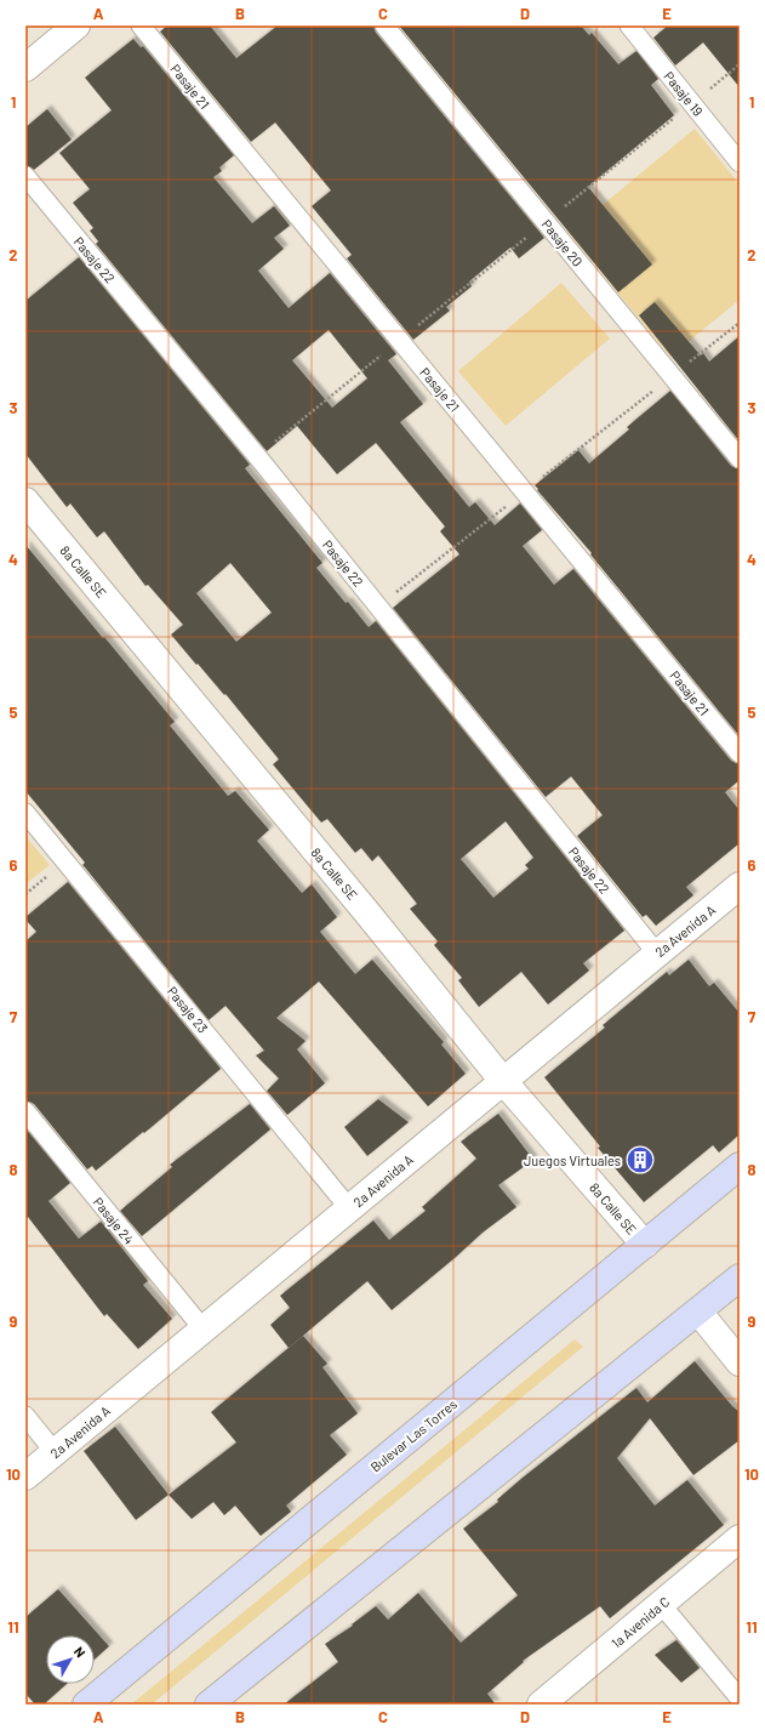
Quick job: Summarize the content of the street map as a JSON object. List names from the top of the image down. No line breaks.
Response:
{"streets":{"street":["8a Calle SE","2a Avenida A","Bulevar Las Torres","1a Avenida C"],"lane":["Pasaje 21","Pasaje 19","Pasaje 20","Pasaje 22","Pasaje 23","Pasaje 24"]},"crossings":[["Pasaje 22","2a Avenida A"],["8a Calle SE","2a Avenida A"],["8a Calle SE","Bulevar Las Torres"],["2a Avenida A","Pasaje 23"],["2a Avenida A","Pasaje 24"]],"places":{"building":["Juegos Virtuales"]},"north":"top right","grid":{"columns":["A","B","C","D","E"],"rows":["1","2","3","4","5","6","7","8","9","10","11"]}}
